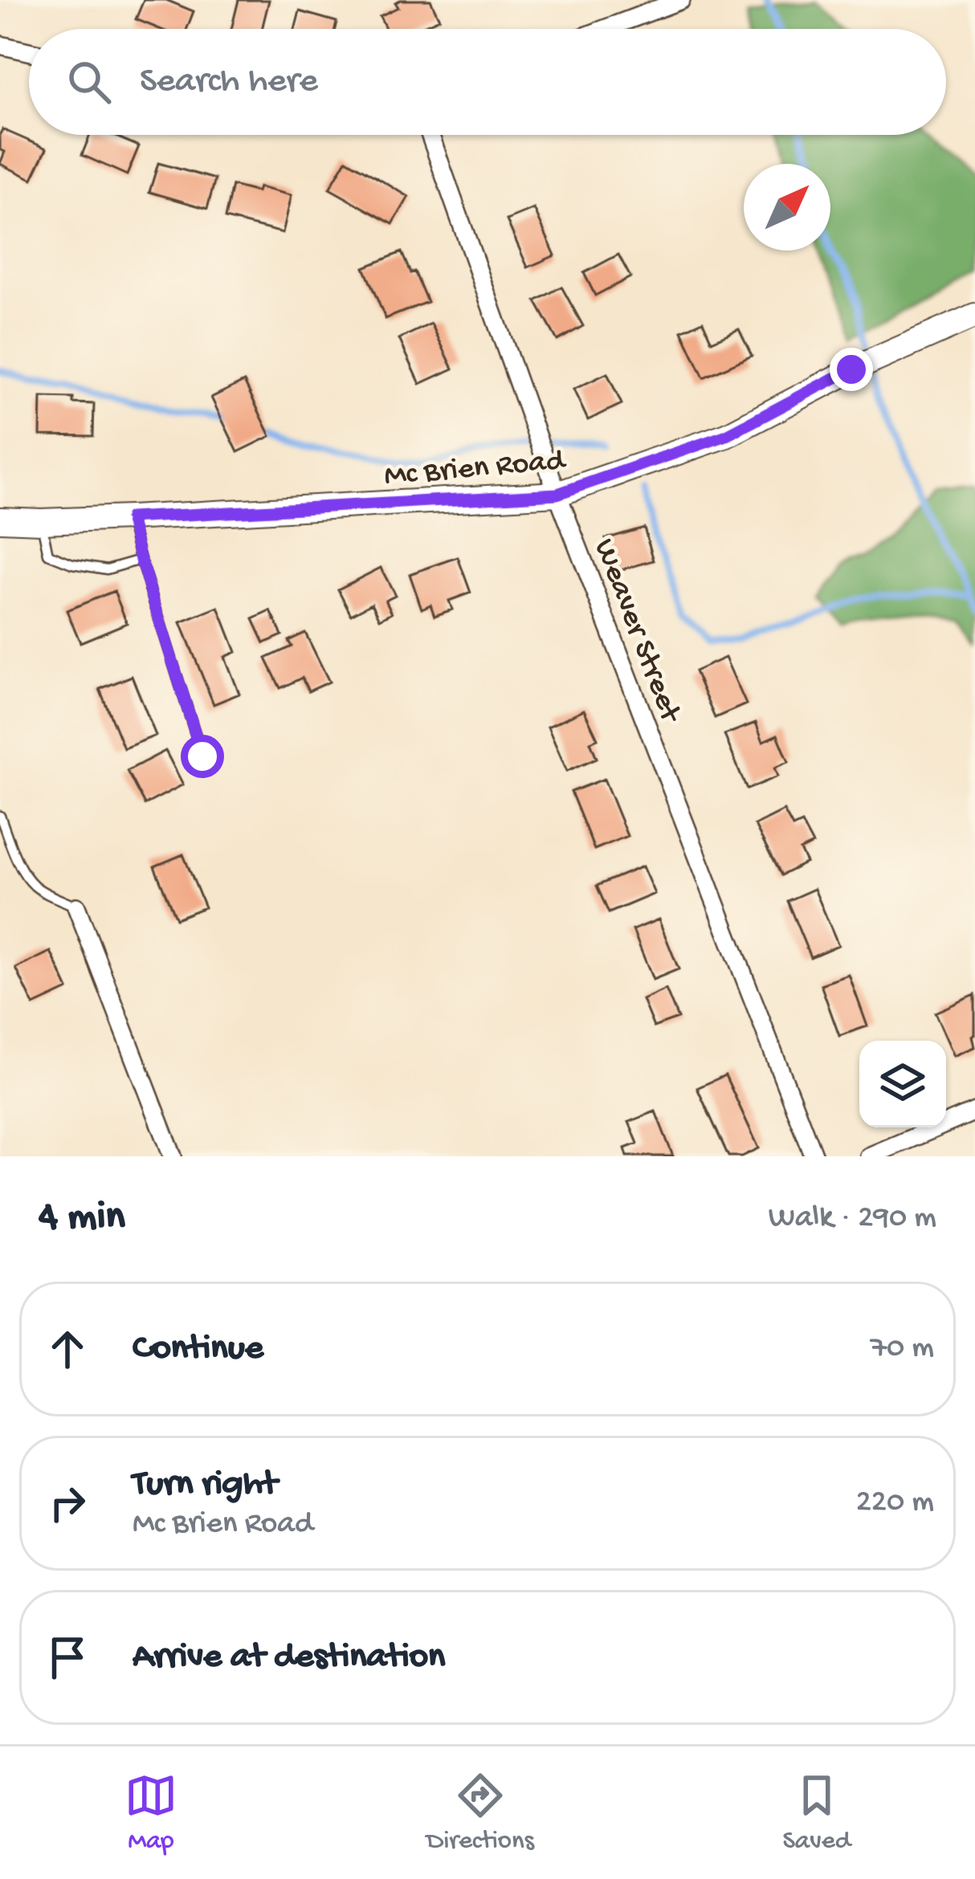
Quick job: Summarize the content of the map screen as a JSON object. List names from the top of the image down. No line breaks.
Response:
{"streets":{"street":["Mc Brien Road","Weaver Street"]},"crossings":[["Mc Brien Road","Weaver Street"]],"north":"top right","page":{"search":"Search here","heading":["4 min","Walk · 290 m"],"list":[["Continue","70 m"],["Turn right","Mc Brien Road","220 m"],"Arrive at destination"],"nav":["Map","Directions","Saved"]}}
